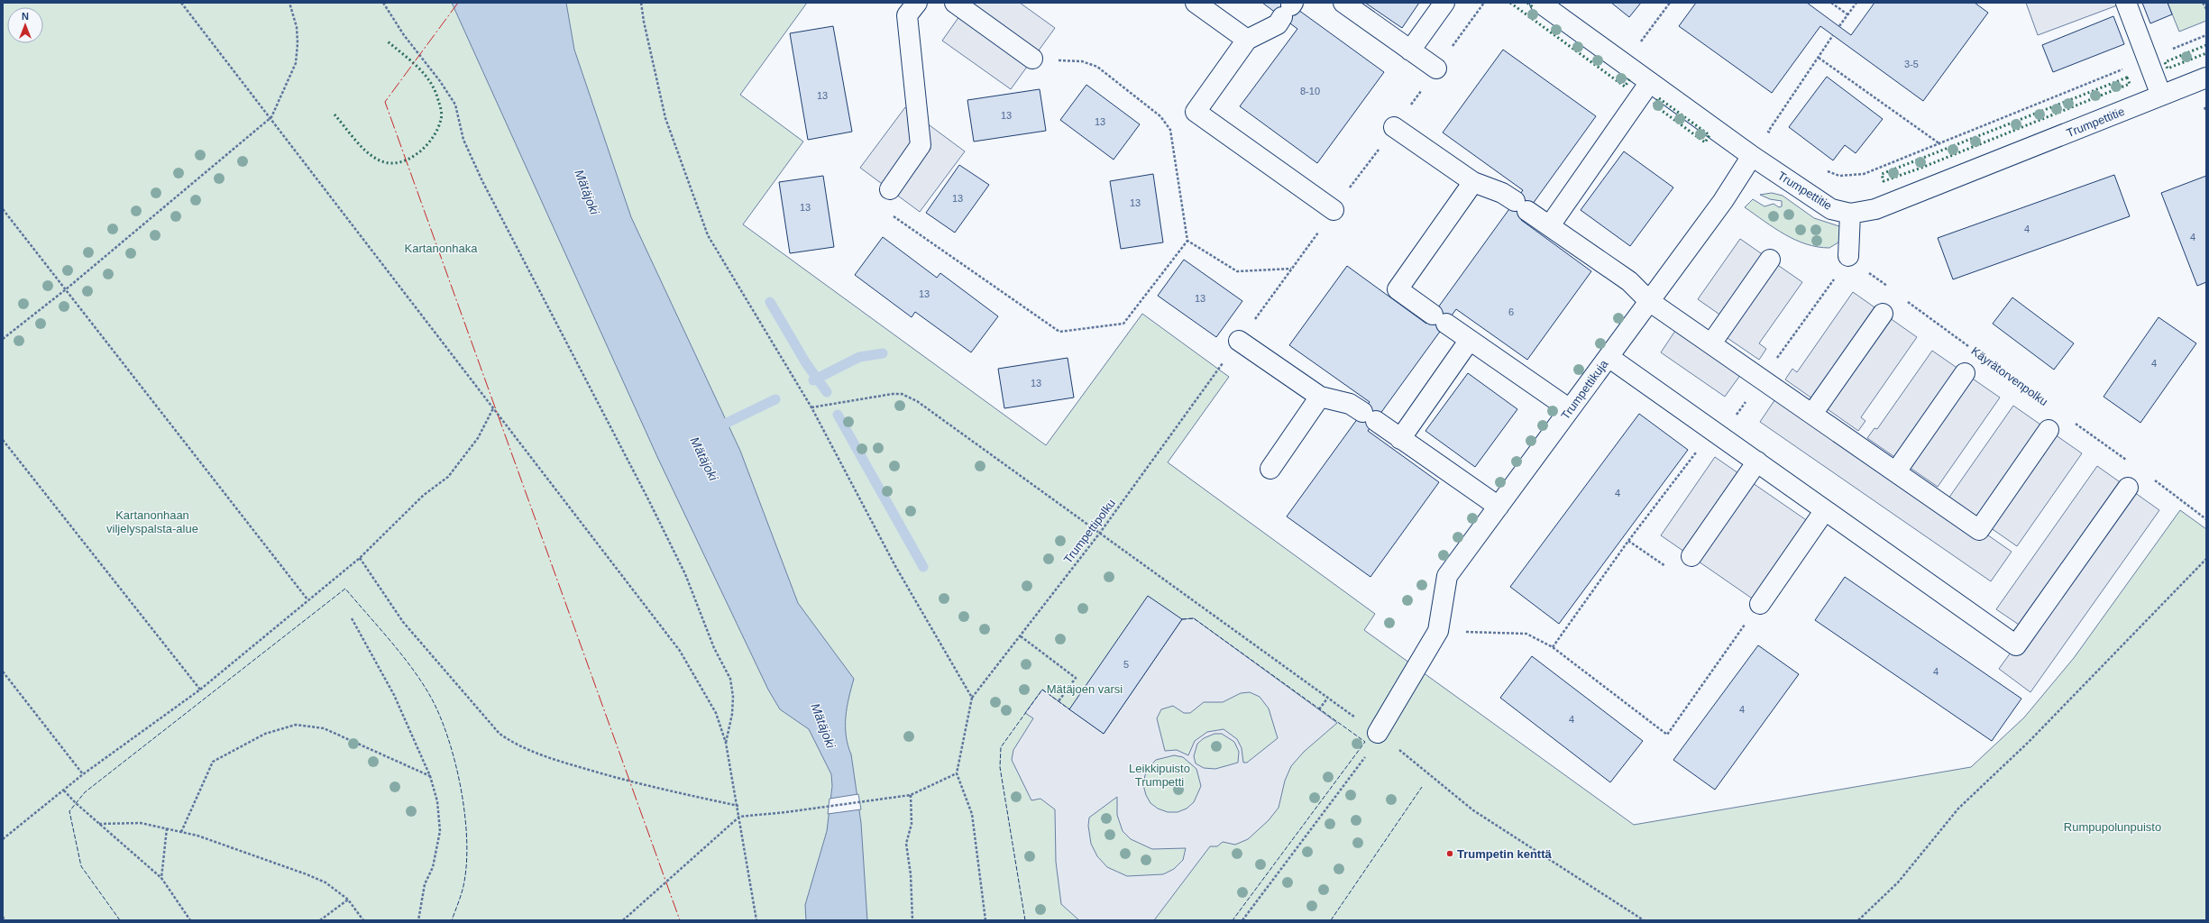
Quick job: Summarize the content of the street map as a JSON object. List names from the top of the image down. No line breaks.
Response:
{"streets":{"street":["Trumpettitie","Trumpettikuja"],"path":["Käyrätorvenpolku","Trumpettipolku"]},"crossings":[["Trumpettitie","Trumpettikuja"]],"water":["Mätäjoki"],"parks":["Kartanonhaka","Kartanonhaan viljelyspalsta-alue","Mätäjoen varsi","Leikkipuisto Trumpetti","Rumpupolunpuisto"],"places":["Trumpetin kenttä"],"house_numbers":["3-5","8-10","13","13","13","13","13","13","4","4","13","13","6","4","13","4","5","4","4","4"],"north":"top"}
